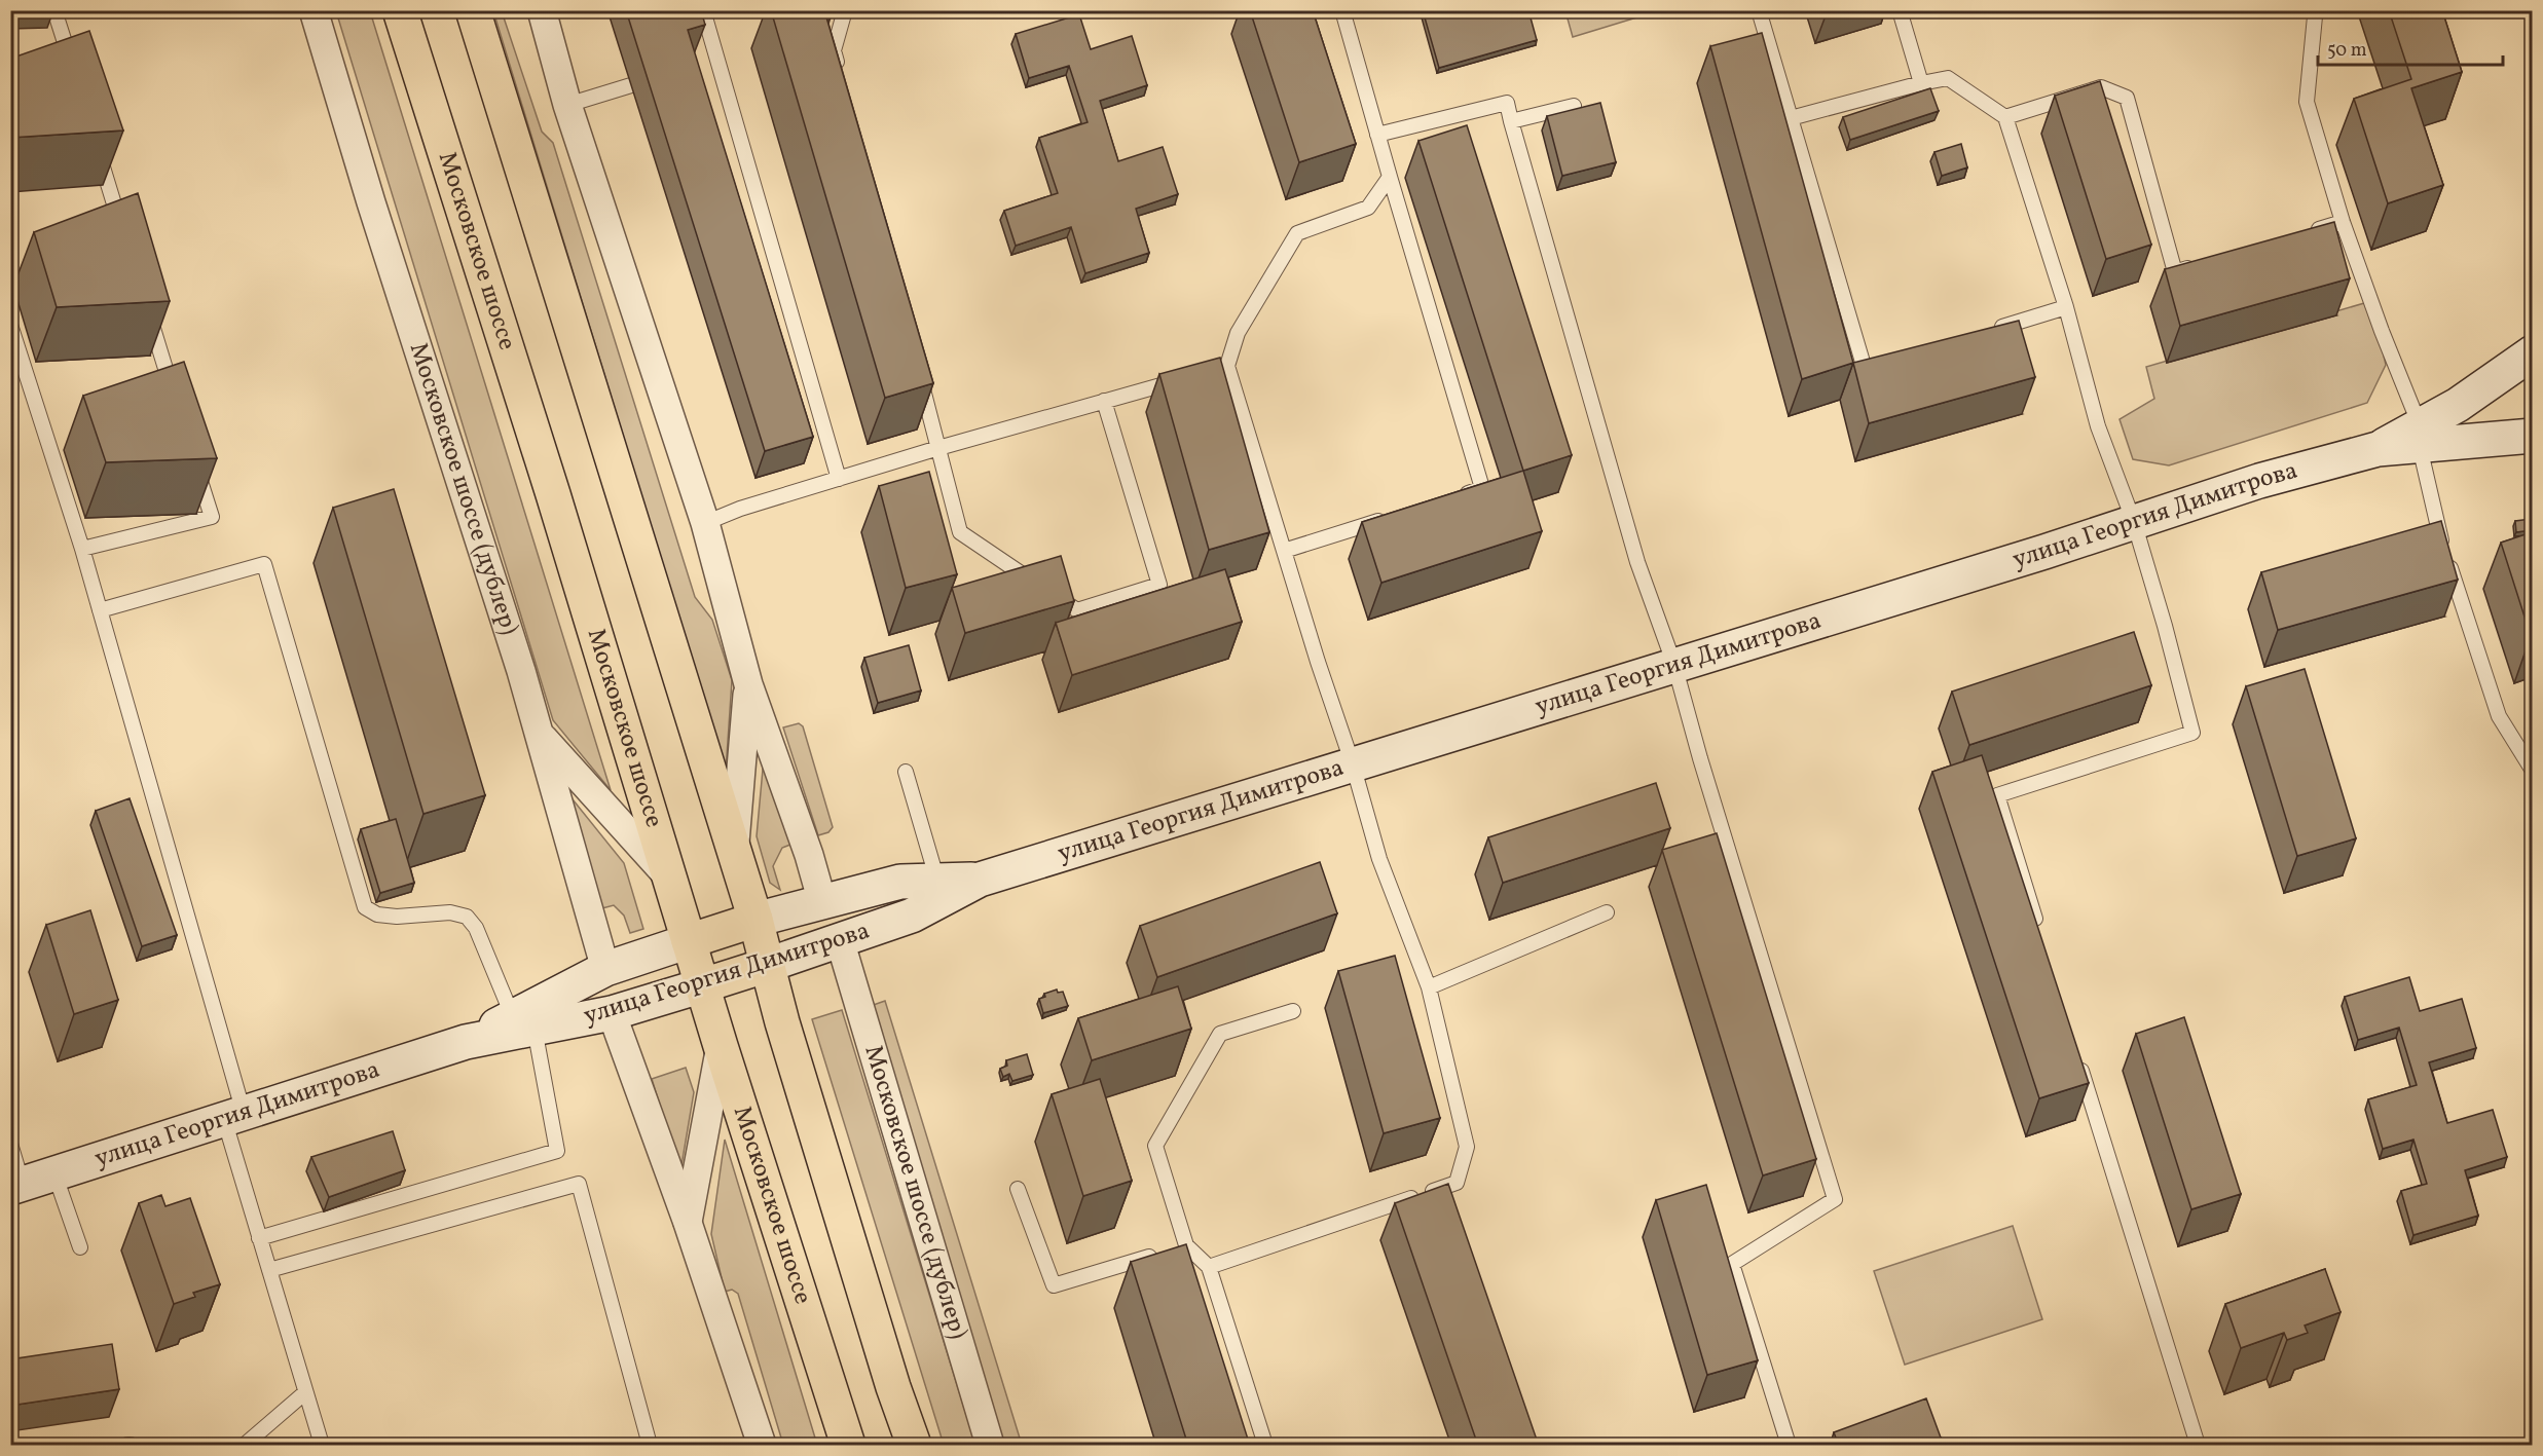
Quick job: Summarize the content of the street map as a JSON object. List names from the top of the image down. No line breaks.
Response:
{"streets":{"main road":["Московское шоссе","улица Георгия Димитрова"],"street":["Московское шоссе (дублер)"]},"crossings":[["Московское шоссе","улица Георгия Димитрова"],["Московское шоссе (дублер)","улица Георгия Димитрова"]],"scale_bar":"50 m"}
